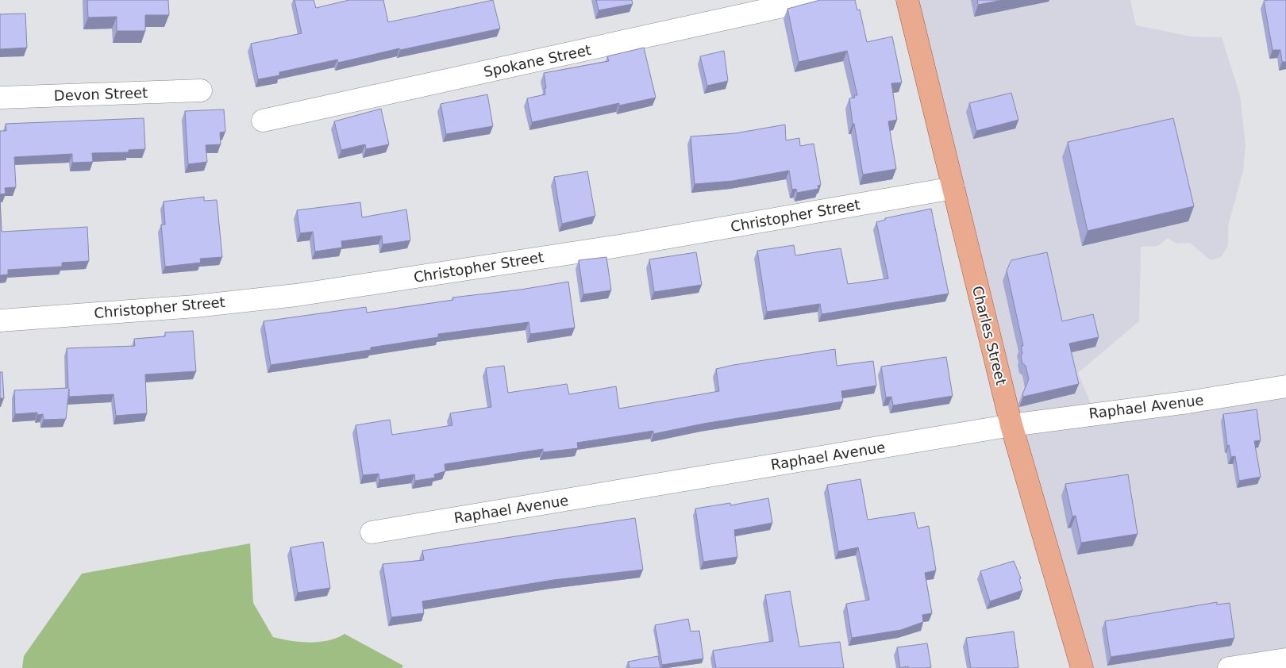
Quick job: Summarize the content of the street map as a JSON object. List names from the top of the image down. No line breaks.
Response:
{"streets":{"main road":["Charles Street"],"street":["Spokane Street","Devon Street","Christopher Street","Raphael Avenue"]},"crossings":[["Christopher Street","Charles Street"],["Charles Street","Raphael Avenue"]]}
